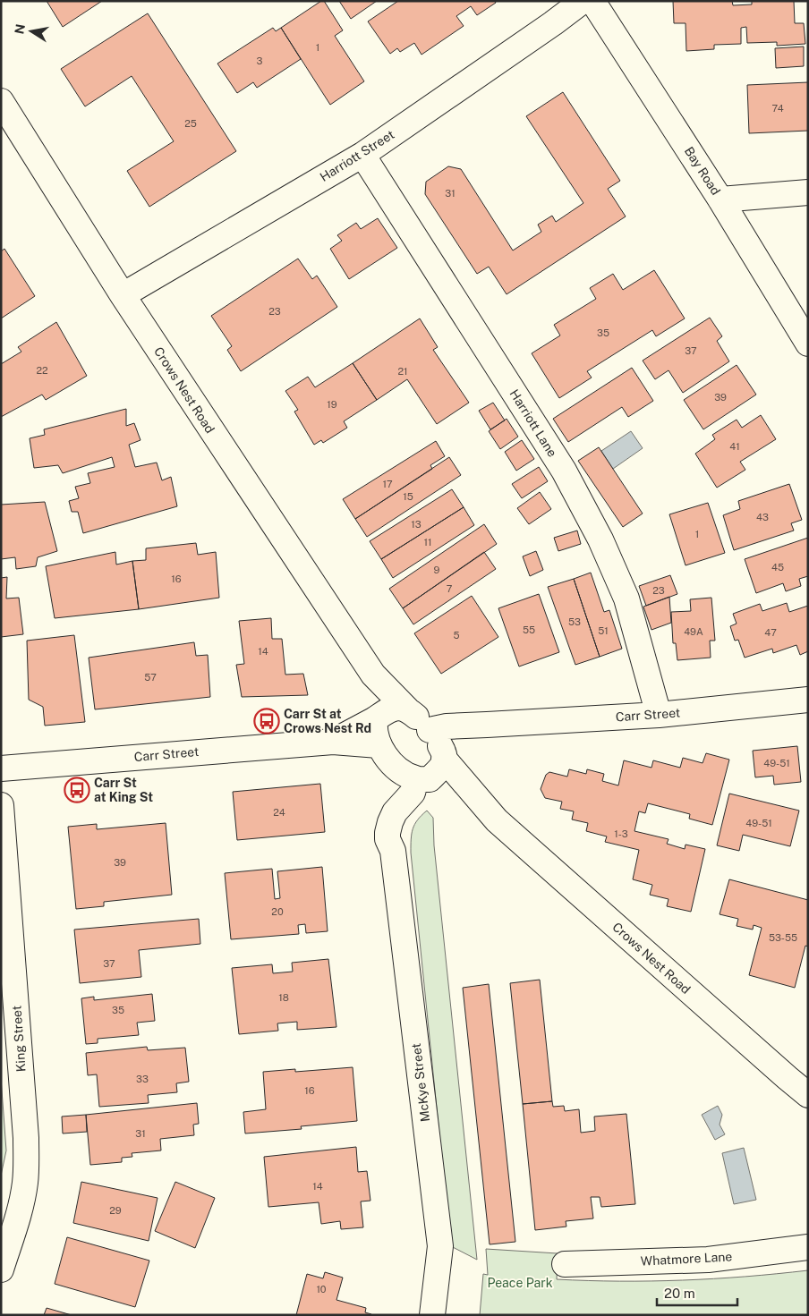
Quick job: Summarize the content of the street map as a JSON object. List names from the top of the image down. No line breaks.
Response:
{"streets":{"street":["Harriott Street","Bay Road","Crows Nest Road","Harriott Lane","Carr Street","King Street","McKye Street","Whatmore Lane"]},"crossings":[["Harriott Street","Crows Nest Road"],["Harriott Street","Harriott Lane"],["Crows Nest Road","Carr Street"],["Crows Nest Road","McKye Street"],["Harriott Lane","Carr Street"],["Carr Street","McKye Street"]],"parks":["Peace Park"],"places":{"bus stop":["Carr St at Crows Nest Rd","Carr St at King St"]},"house_numbers":["1","3","74","25","31","23","35","37","22","21","39","19","41","17","15","43","13","1","11","45","9","16","7","23","53","55","51","49A","47","5","14","57","49-51","24","49-51","1-3","39","20","53-55","37","18","35","33","16","31","14","29","10"],"scale_bar":"20 m","north":"left"}
